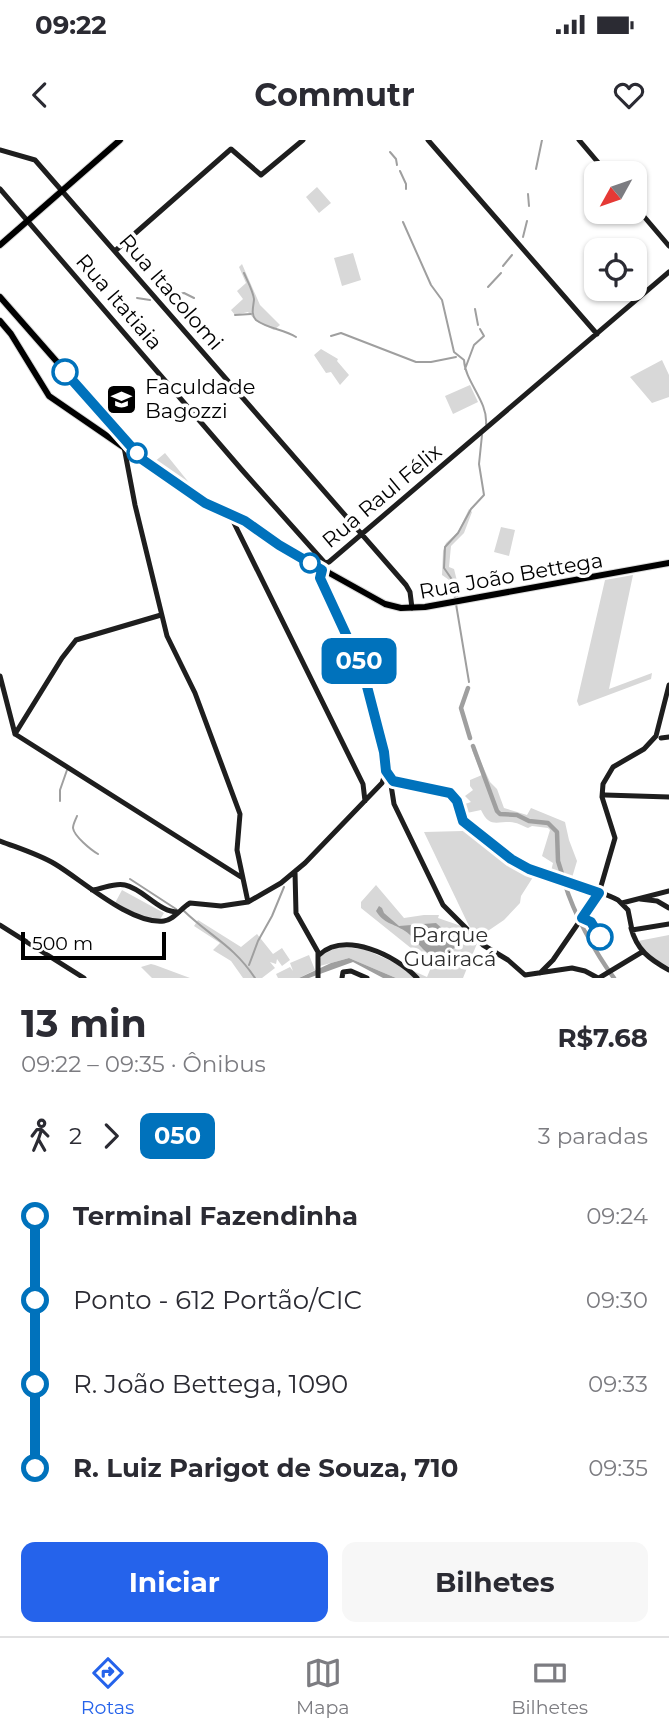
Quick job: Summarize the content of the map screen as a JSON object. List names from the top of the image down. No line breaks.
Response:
{"streets":{"main road":["Rua João Bettega"],"street":["Rua Itacolomi","Rua Itatiaia","Rua Raul Félix"]},"crossings":[["Rua Itacolomi","Rua Raul Félix"],["Rua Itacolomi","Rua João Bettega"],["Rua Itatiaia","Rua Raul Félix"],["Rua Itatiaia","Rua João Bettega"],["Rua Raul Félix","Rua João Bettega"]],"parks":["Parque Guairacá"],"places":{"school or university":["Faculdade Bagozzi"]},"lines":["bus line 050"],"scale_bar":"500 m","north":"bottom left","page":{"status":"09:22","header":"Commutr","on_map":"050","scale":"500 m","heading":["13 min","09:22 – 09:35 · Ônibus","R$7.68"],"legs":["2","050","3 paradas"],"list":[{"name":"Terminal Fazendinha","value":"09:24"},{"name":"Ponto - 612 Portão/CIC","value":"09:30"},{"name":"R. João Bettega, 1090","value":"09:33"},{"name":"R. Luiz Parigot de Souza, 710","value":"09:35"}],"buttons":["Iniciar","Bilhetes"],"tabs":["Rotas","Mapa","Bilhetes"]}}
